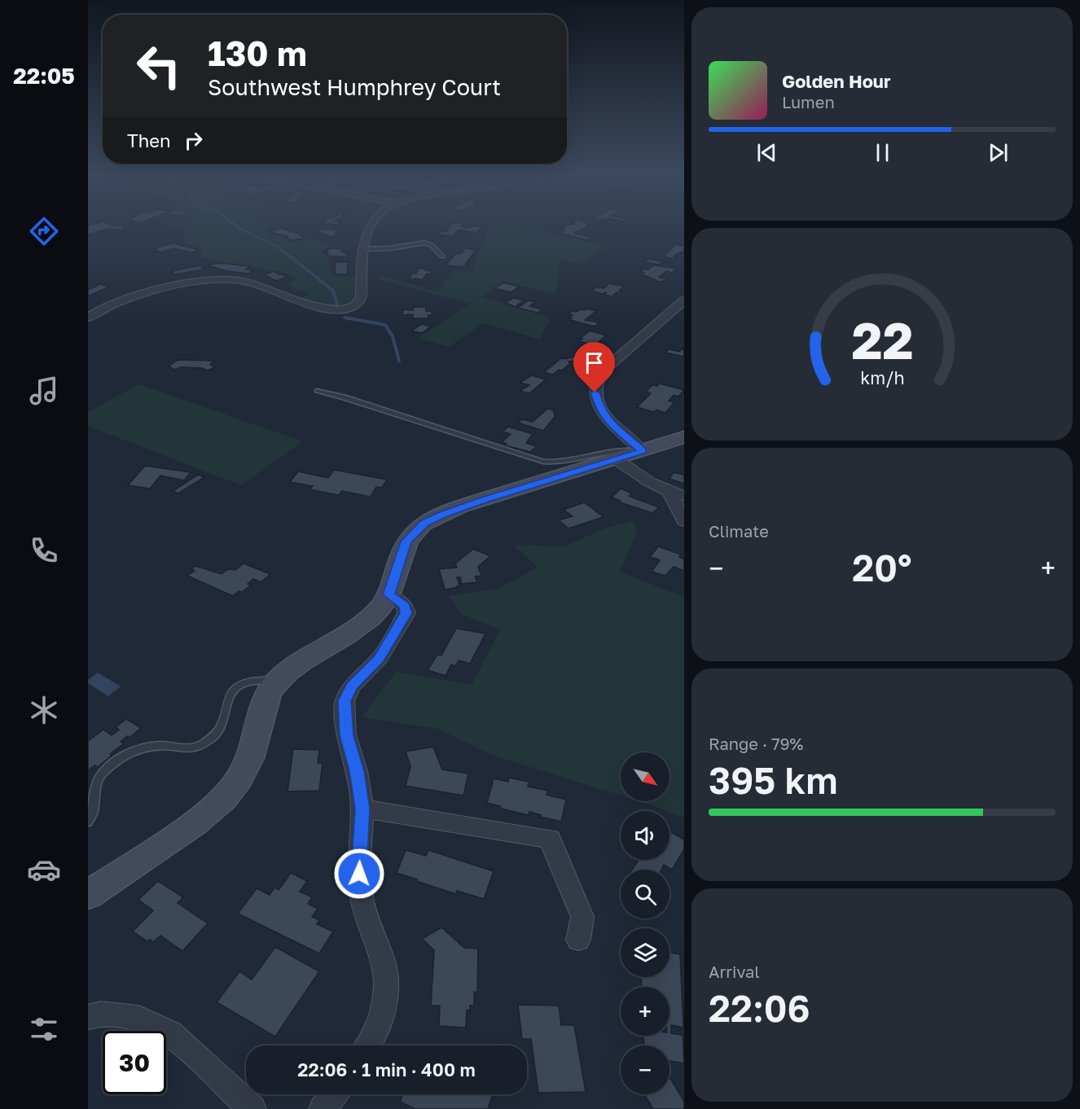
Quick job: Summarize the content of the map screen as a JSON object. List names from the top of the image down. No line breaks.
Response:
{"north":"bottom right","page":{"tabs":"22:05","turn":["130 m","Southwest Humphrey Court"],"song":["Golden Hour","Lumen"],"then":"Then","tile":["Climate",["Range · 79%","395 km"],["Arrival","22:06"]],"heat":["−","20°","+"],"map_buttons":["+","−"],"limit":"30","trip":"22:06 · 1 min · 400 m","gauge":["22","km/h"]}}
